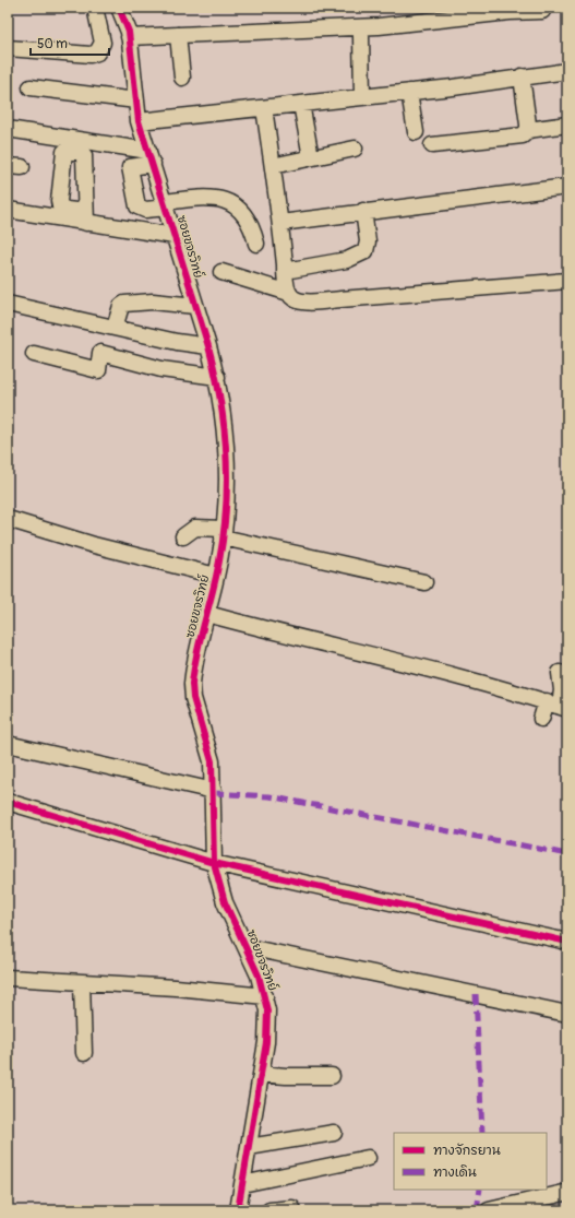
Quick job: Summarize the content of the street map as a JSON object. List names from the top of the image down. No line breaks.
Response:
{"streets":{"street":["ซอยขจรวิทย์"]},"legend":["ทางจักรยาน","ทางเดิน"],"scale_bar":"50 m"}
